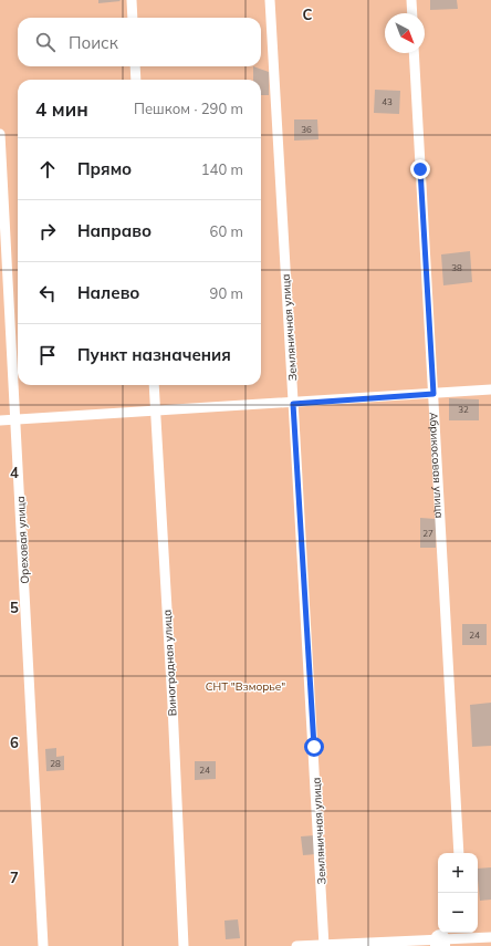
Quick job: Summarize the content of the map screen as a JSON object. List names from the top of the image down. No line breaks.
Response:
{"streets":{"lane":["Земляничная улица","Абрикосовая улица","Ореховая улица","Виноградная улица"]},"parks":["СНТ \"Взморье\""],"house_numbers":["43","36","38","32","27","24","28","24"],"north":"bottom right","page":{"search":"Поиск","heading":["4 мин","Пешком · 290 m"],"list":[["Прямо","140 m"],["Направо","60 m"],["Налево","90 m"],"Пункт назначения"],"map_buttons":["+","−"]},"grid":{"columns":["C"],"rows":["4","5","6","7"]}}
